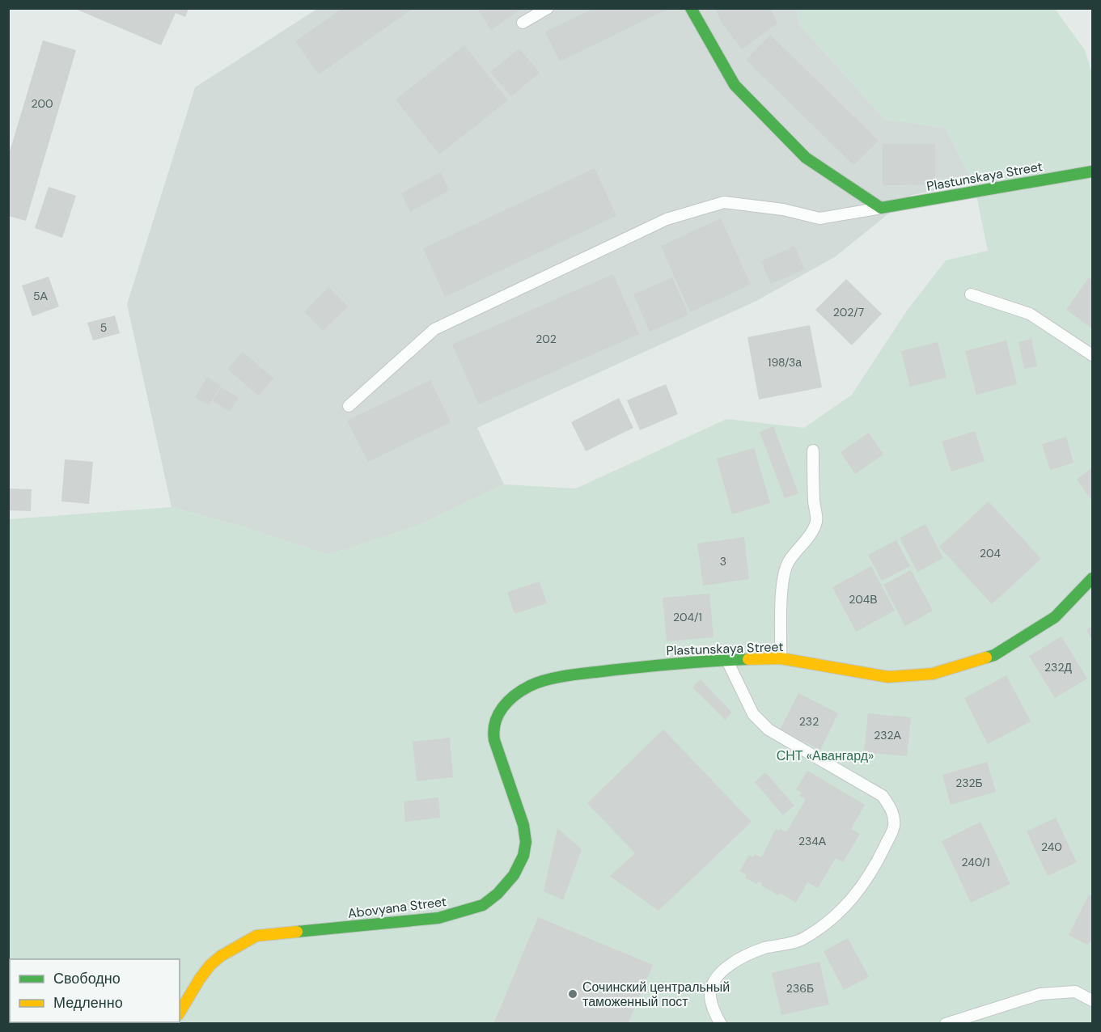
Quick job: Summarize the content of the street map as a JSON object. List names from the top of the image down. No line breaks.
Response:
{"streets":{"street":["Plastunskaya Street","Abovyana Street"]},"crossings":[["Plastunskaya Street","Abovyana Street"]],"parks":["СНТ «Авангард»"],"places":["Сочинский центральный таможенный пост"],"house_numbers":["200","5А","202/7","5","202","198/3а","204","3","204В","204/1","232Д","232","232А","232Б","234А","240","240/1","236Б"],"legend":["Свободно","Медленно"]}
